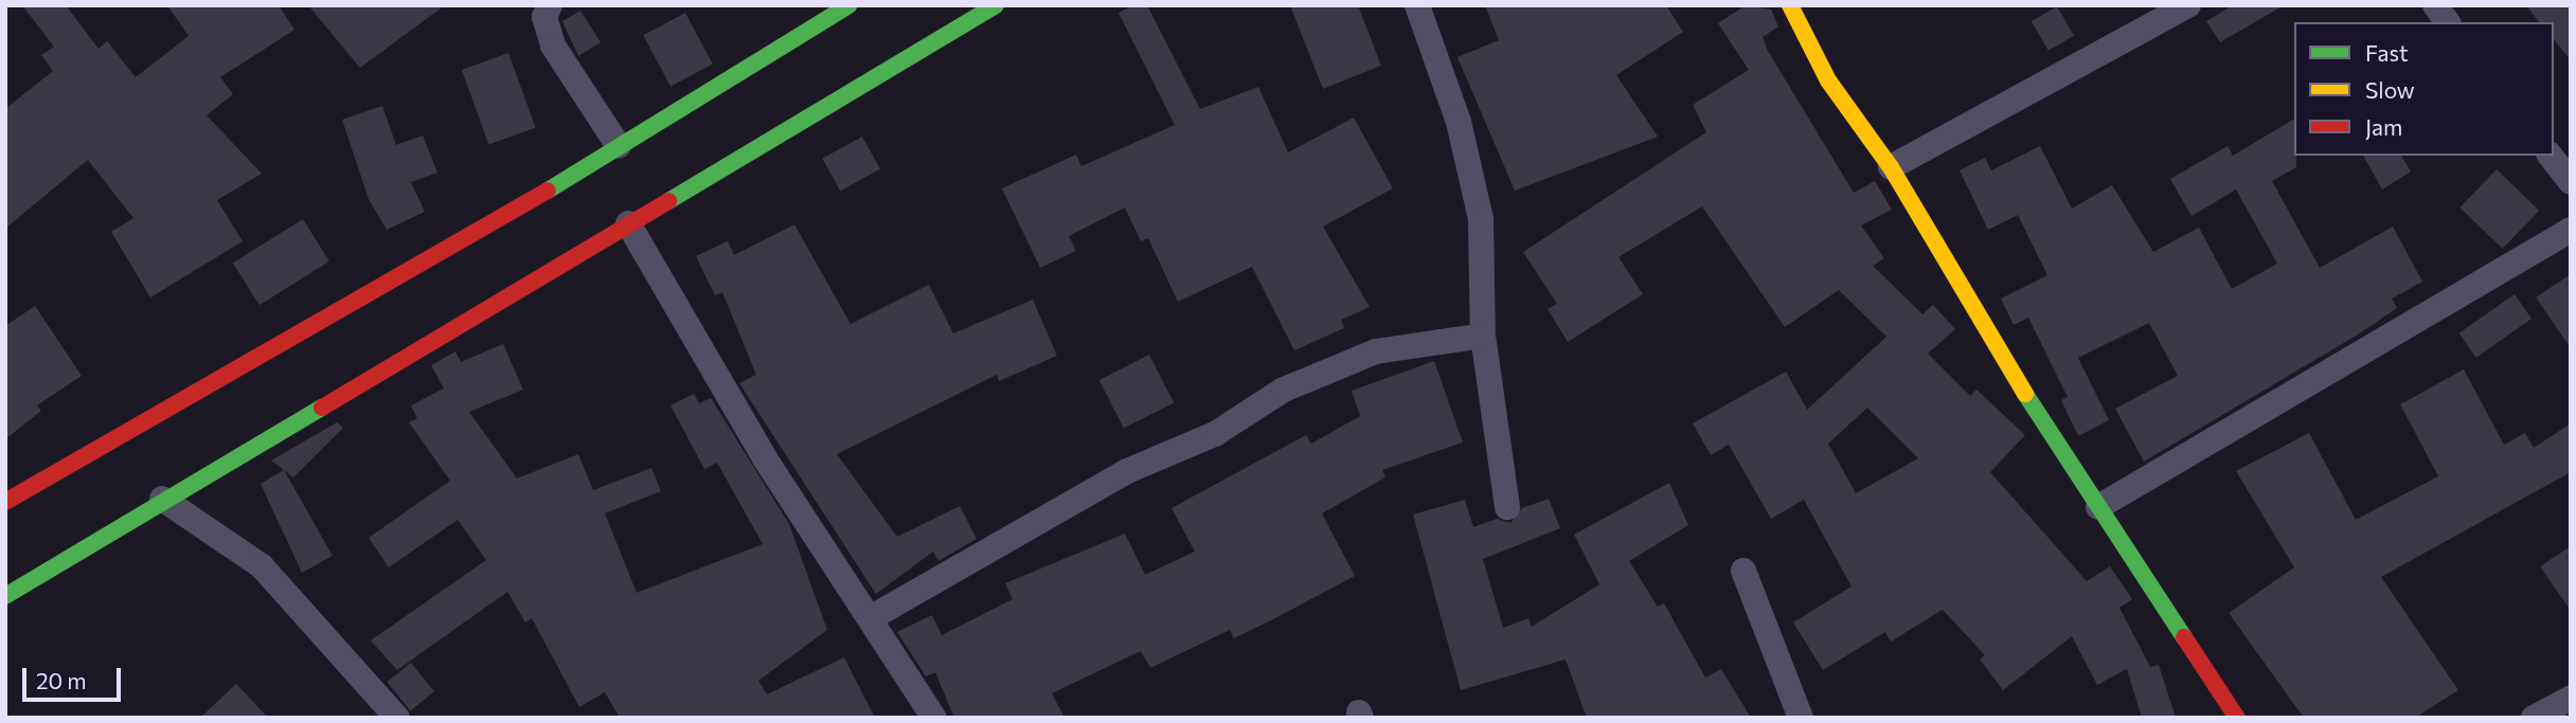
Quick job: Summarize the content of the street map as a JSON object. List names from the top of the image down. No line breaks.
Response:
{"legend":["Fast","Slow","Jam"],"scale_bar":"20 m"}
